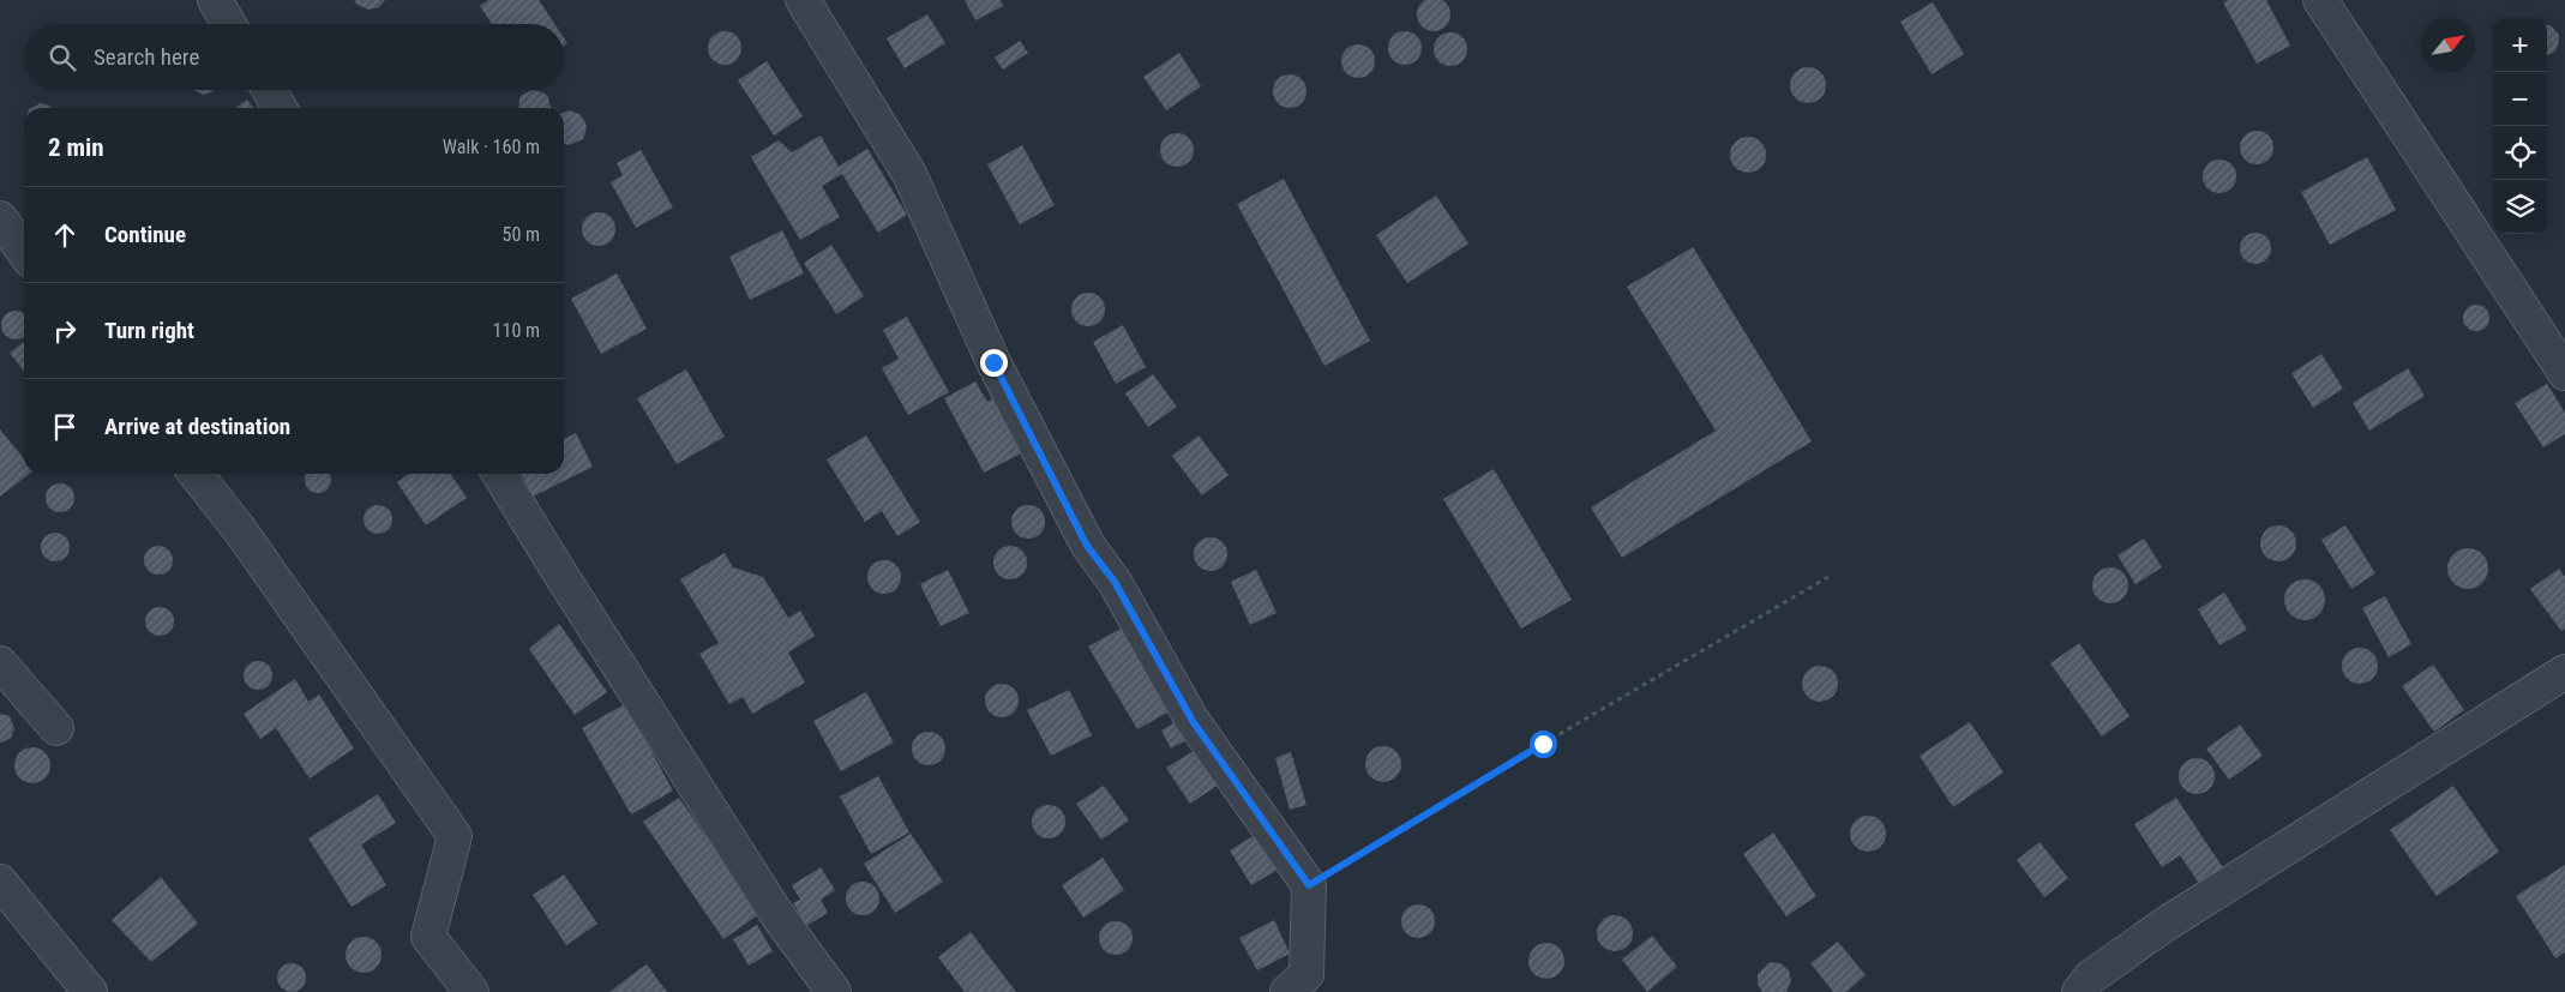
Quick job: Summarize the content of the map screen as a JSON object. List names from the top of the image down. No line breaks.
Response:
{"north":"top right","page":{"map_buttons":["+","−"],"search":"Search here","heading":["2 min","Walk · 160 m"],"list":[["Continue","50 m"],["Turn right","110 m"],"Arrive at destination"]}}
